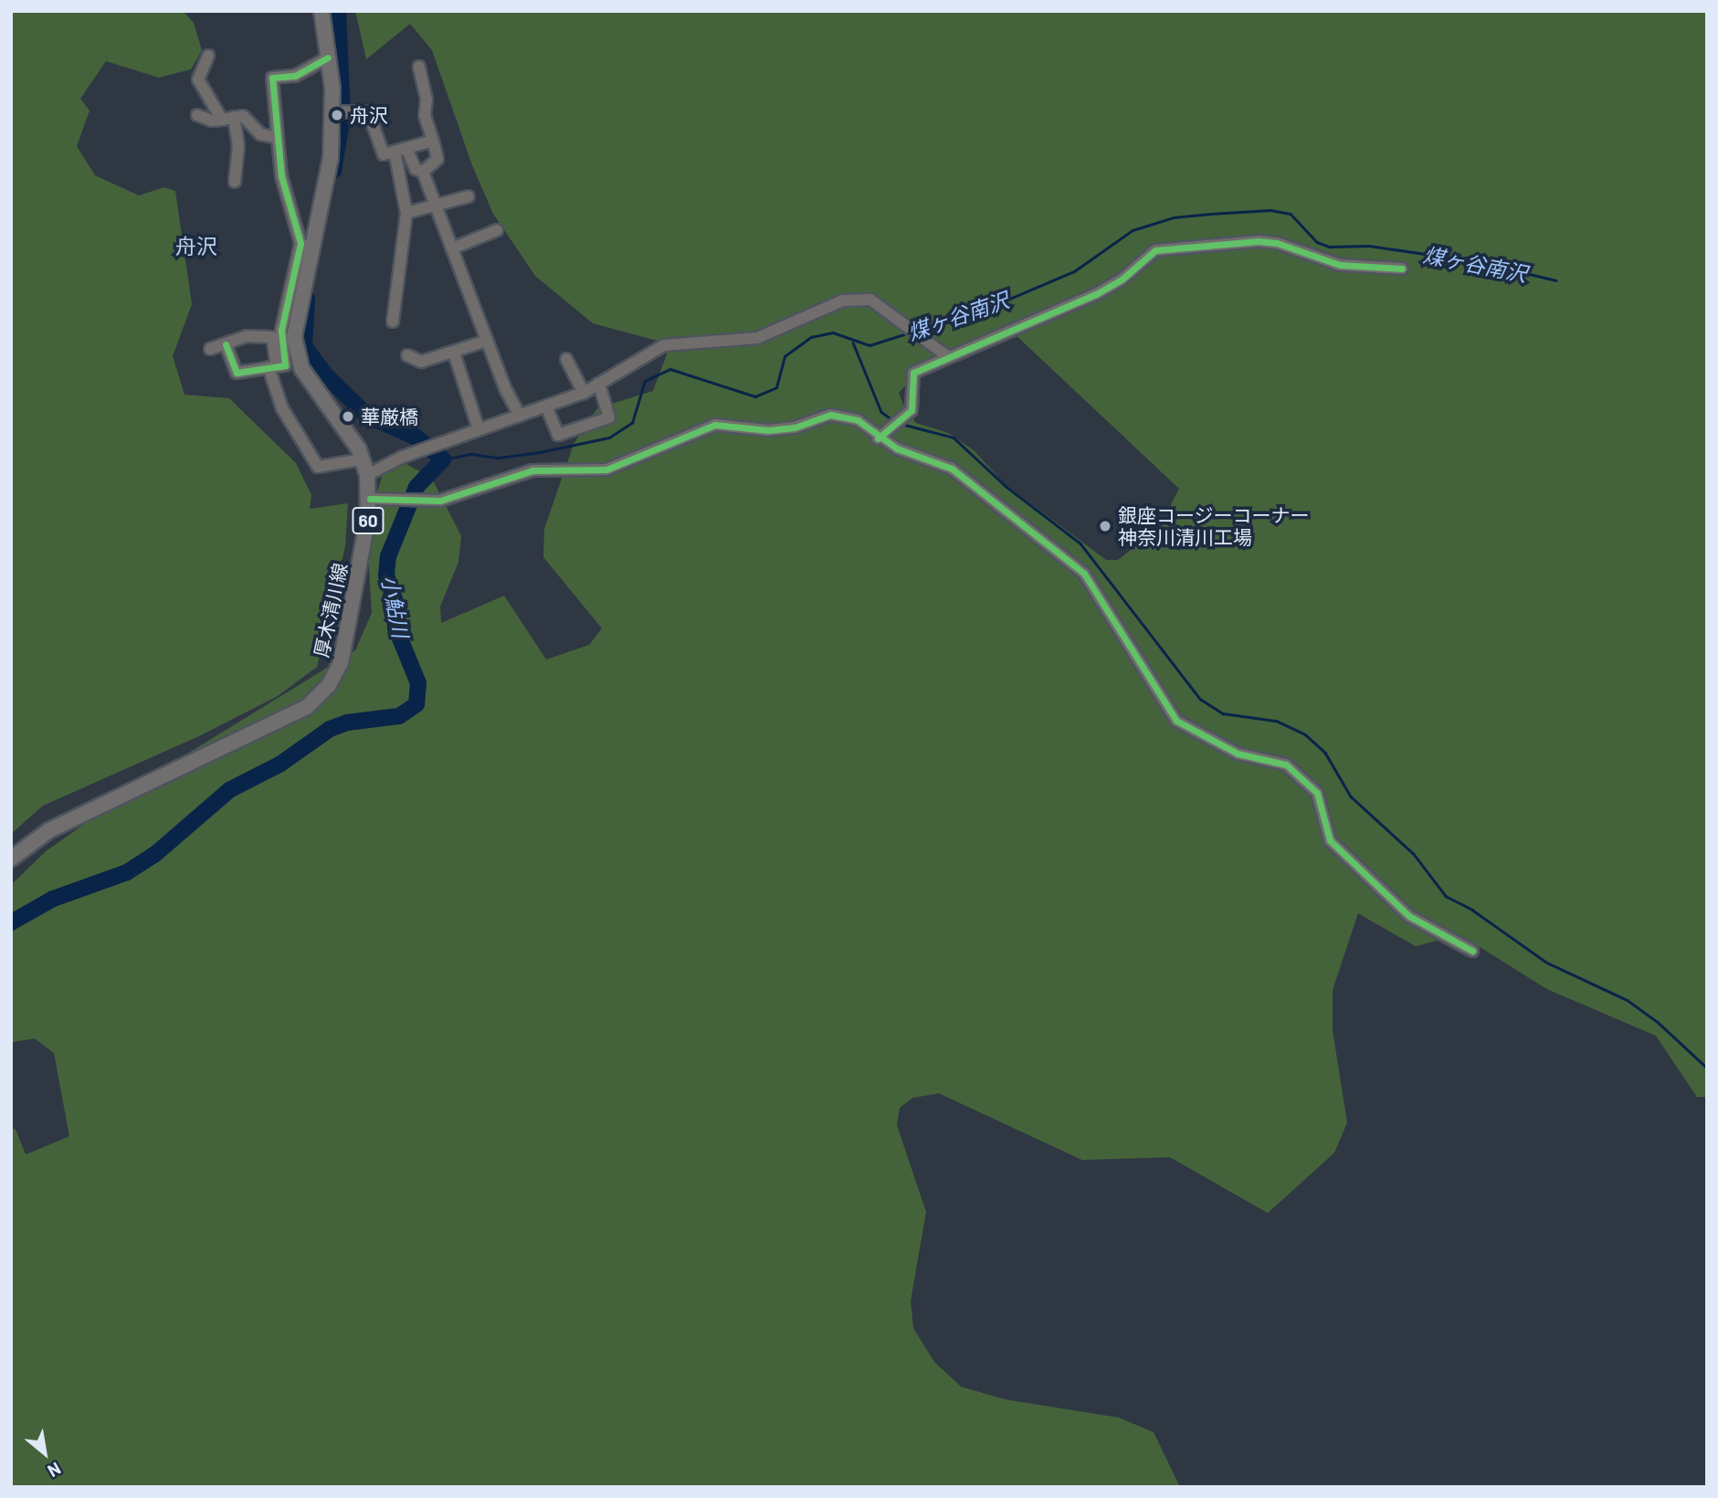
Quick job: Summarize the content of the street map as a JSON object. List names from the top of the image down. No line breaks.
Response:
{"streets":{"main road":["60","厚木清川線"]},"districts":["舟沢"],"water":["煤ヶ谷南沢","小鮎川"],"places":["舟沢","華厳橋","銀座コージーコーナー 神奈川清川工場"],"north":"bottom right"}
